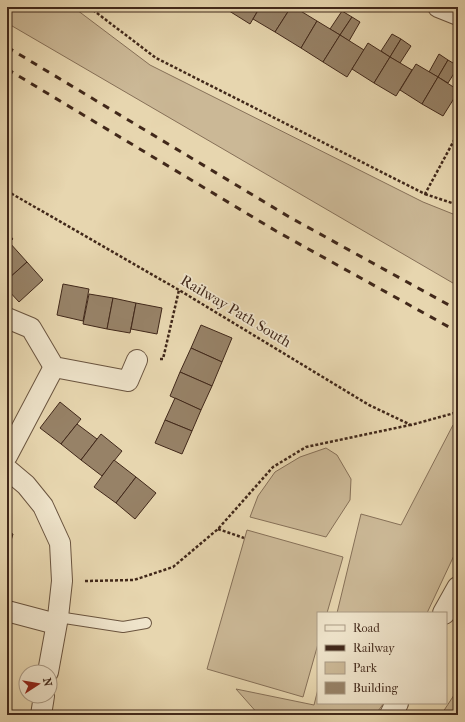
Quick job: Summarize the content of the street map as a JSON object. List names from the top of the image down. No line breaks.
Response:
{"streets":{"path":["Railway Path South"]},"legend":["Road","Railway","Park","Building"],"north":"right"}
